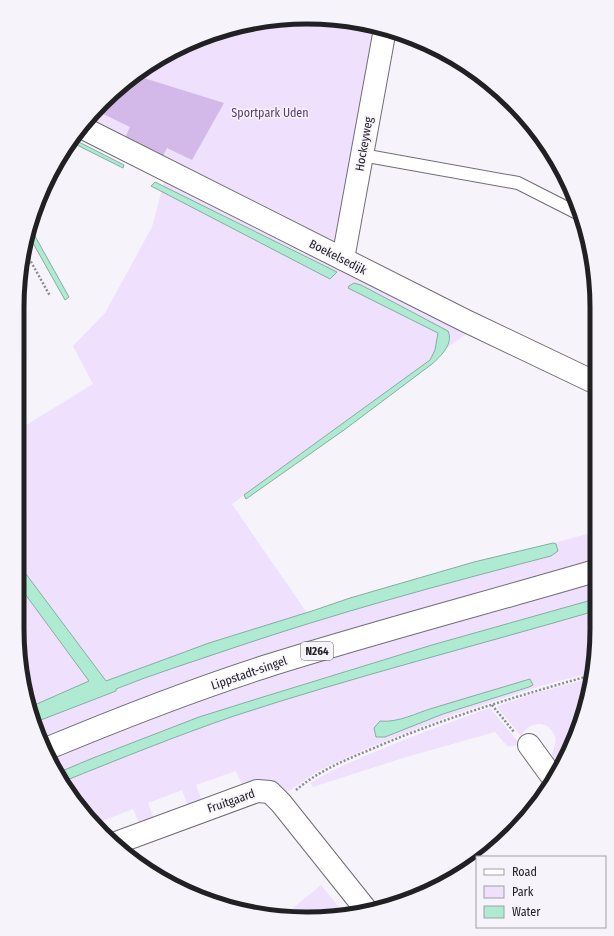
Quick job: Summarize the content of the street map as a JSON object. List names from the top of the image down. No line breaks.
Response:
{"streets":{"street":["Hockeyweg","Boekelsedijk","N264","Lippstadt-singel","Fruitgaard"]},"crossings":[["Hockeyweg","Boekelsedijk"]],"parks":["Sportpark Uden"],"legend":["Road","Park","Water"]}
